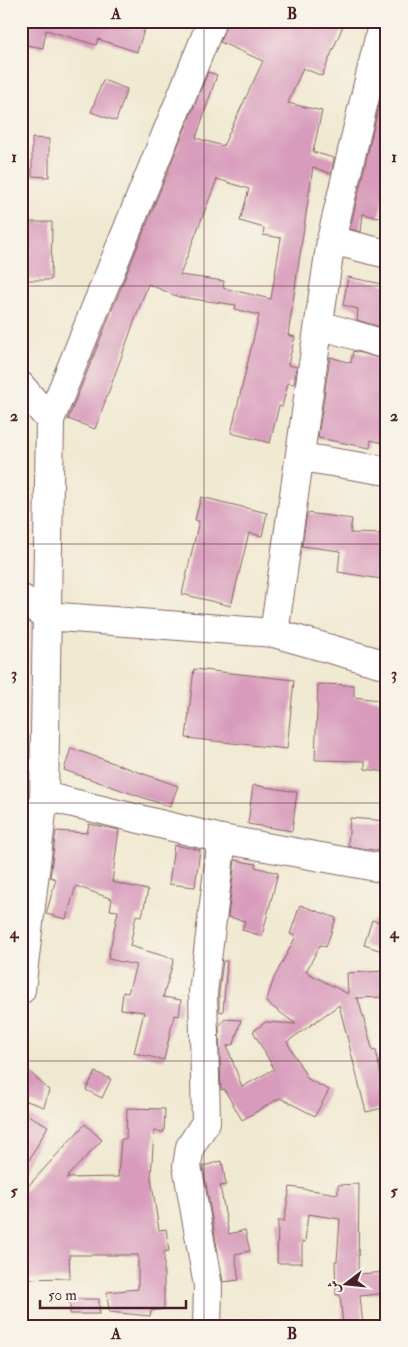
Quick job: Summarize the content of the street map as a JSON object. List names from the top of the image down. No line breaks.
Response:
{"scale_bar":"50 m","north":"left","grid":{"columns":["A","B"],"rows":["1","2","3","4","5"]}}
